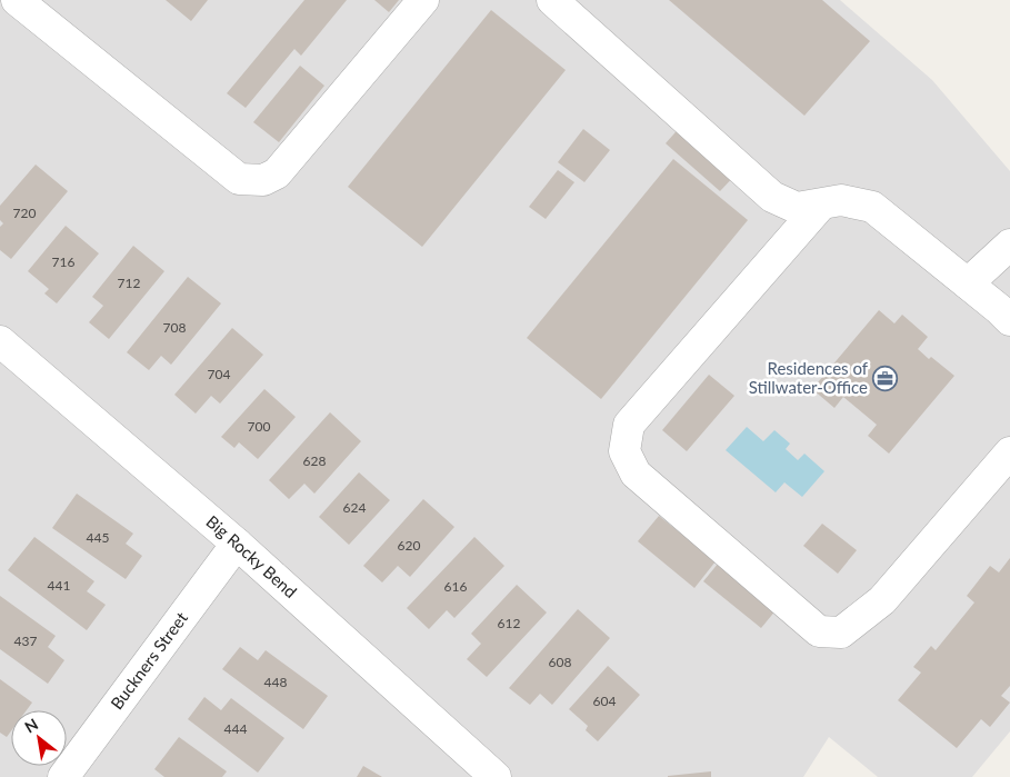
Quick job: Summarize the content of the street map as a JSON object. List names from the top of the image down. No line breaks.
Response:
{"streets":{"street":["Big Rocky Bend","Buckners Street"]},"crossings":[["Big Rocky Bend","Buckners Street"]],"places":{"office":["Residences of Stillwater-Office"]},"house_numbers":["720","716","712","708","704","700","628","624","445","620","441","616","612","437","608","448","604","444"],"north":"top left"}
